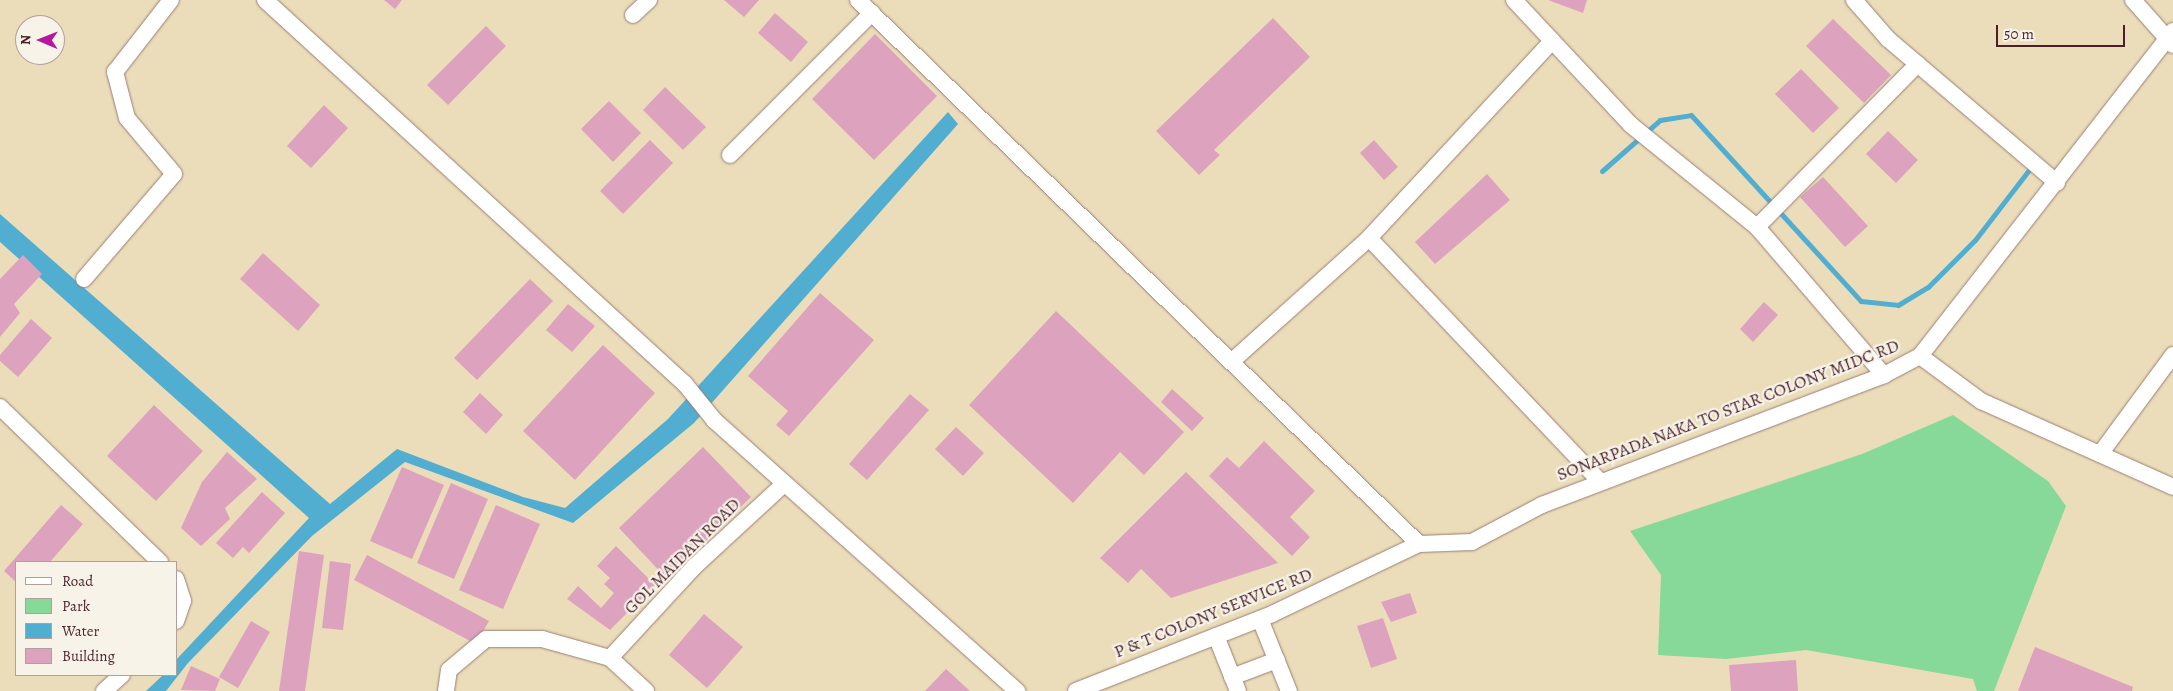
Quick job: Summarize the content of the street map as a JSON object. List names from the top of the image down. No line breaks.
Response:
{"streets":{"street":["SONARPADA NAKA TO STAR COLONY MIDC RD","GOL MAIDAN ROAD","P & T COLONY SERVICE RD"]},"crossings":[["SONARPADA NAKA TO STAR COLONY MIDC RD","P & T COLONY SERVICE RD"]],"legend":["Road","Park","Water","Building"],"scale_bar":"50 m","north":"left"}
